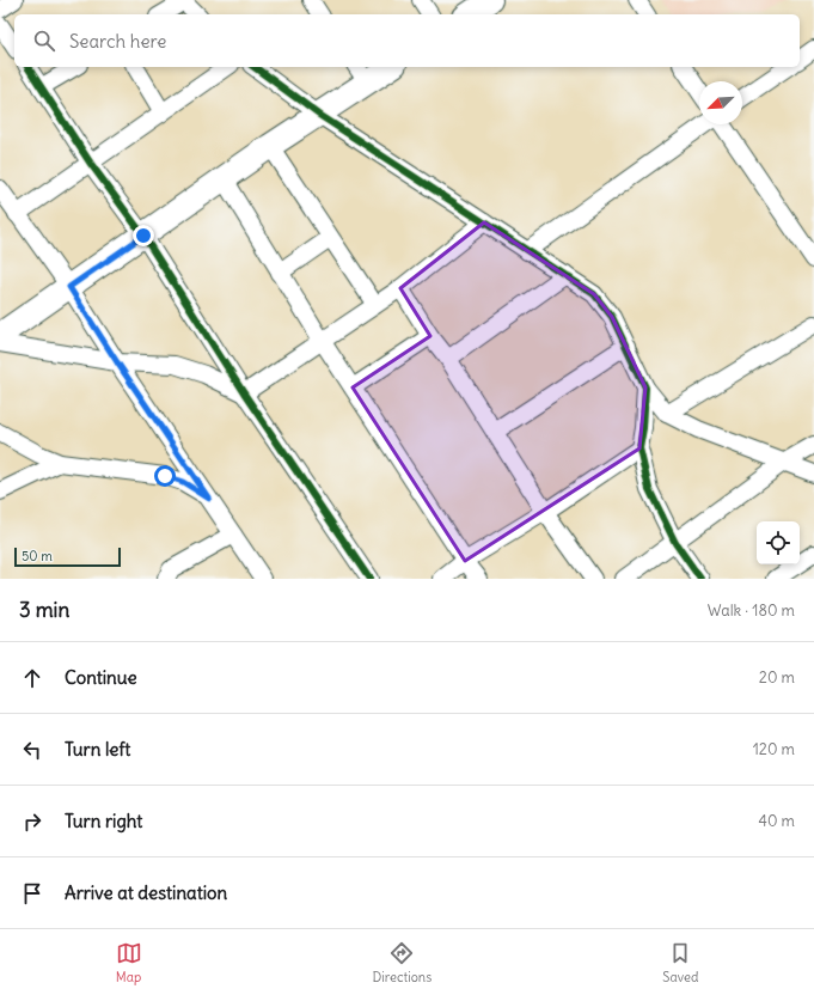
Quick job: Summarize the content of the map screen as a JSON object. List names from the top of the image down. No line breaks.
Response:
{"scale_bar":"50 m","north":"bottom left","page":{"search":"Search here","scale":"50 m","heading":["3 min","Walk · 180 m"],"list":[["Continue","20 m"],["Turn left","120 m"],["Turn right","40 m"],"Arrive at destination"],"nav":["Map","Directions","Saved"]}}
